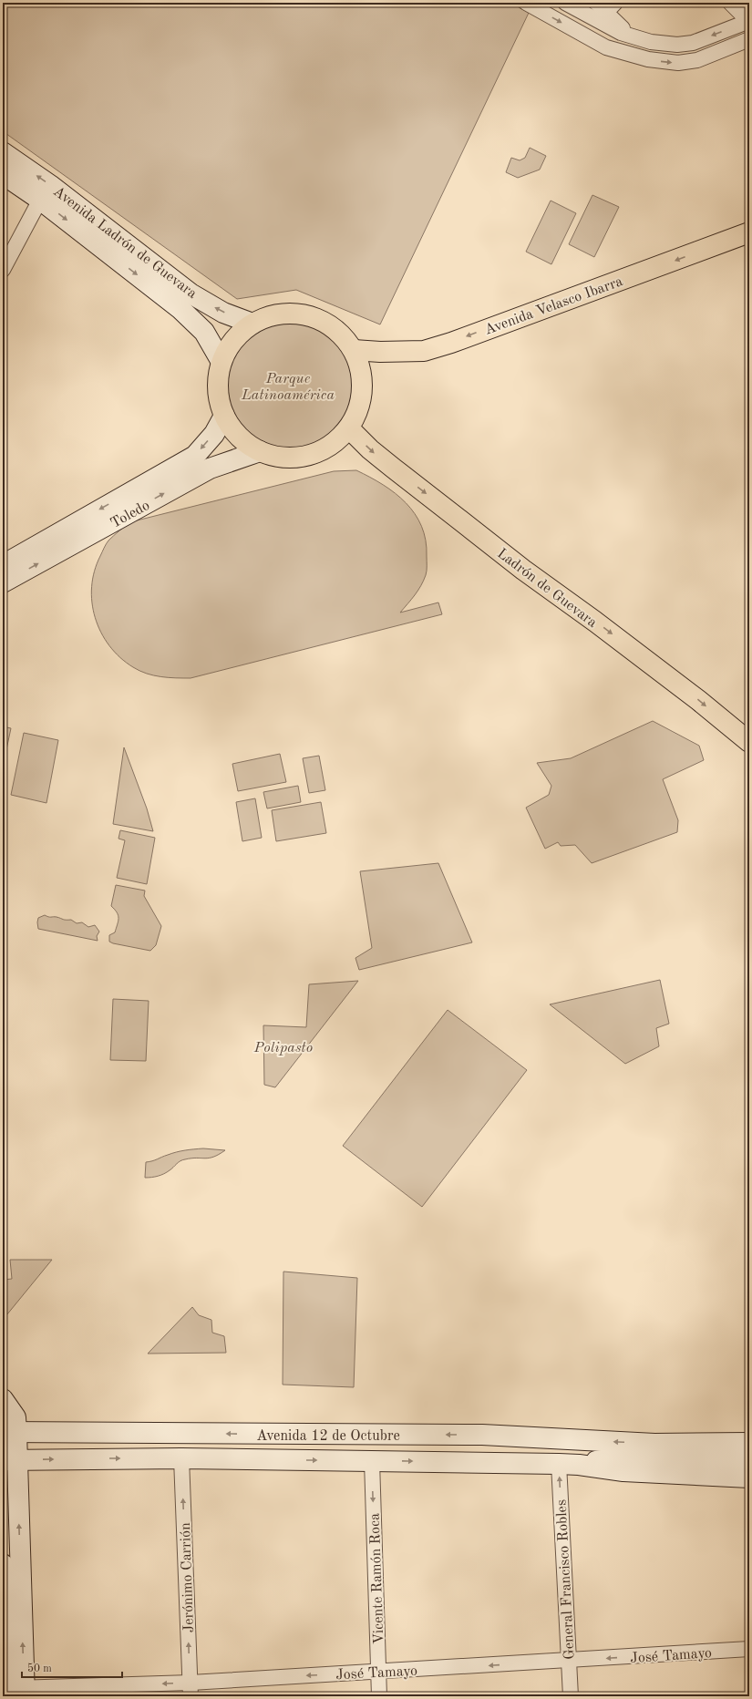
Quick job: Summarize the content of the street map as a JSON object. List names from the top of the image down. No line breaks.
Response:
{"streets":{"main road":["Avenida Ladrón de Guevara","Avenida Velasco Ibarra","Toledo","Ladrón de Guevara","Avenida 12 de Octubre"],"street":["Jerónimo Carrión","Vicente Ramón Roca","General Francisco Robles","José Tamayo"]},"crossings":[["Avenida 12 de Octubre","Jerónimo Carrión"],["Avenida 12 de Octubre","Vicente Ramón Roca"],["Avenida 12 de Octubre","General Francisco Robles"],["Jerónimo Carrión","José Tamayo"],["Vicente Ramón Roca","José Tamayo"],["General Francisco Robles","José Tamayo"]],"one_way":["Ladrón de Guevara","Jerónimo Carrión","Vicente Ramón Roca","General Francisco Robles","José Tamayo"],"parks":["Parque Latinoamérica","Polipasto"],"scale_bar":"50 m"}
